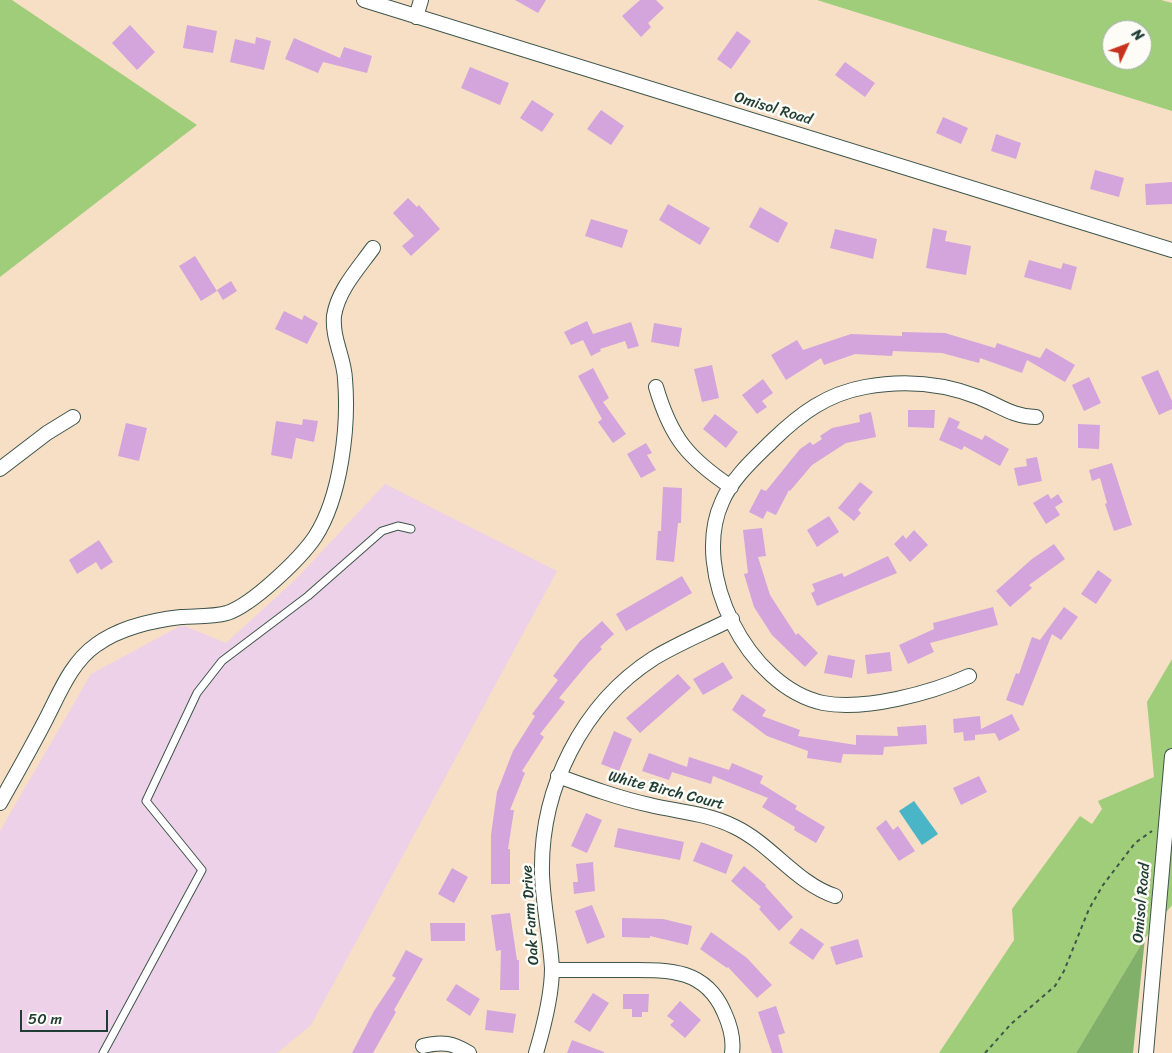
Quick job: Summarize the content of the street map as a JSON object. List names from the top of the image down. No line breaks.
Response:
{"streets":{"street":["Omisol Road","White Birch Court","Oak Farm Drive"]},"crossings":[["White Birch Court","Oak Farm Drive"]],"scale_bar":"50 m","north":"top right"}
